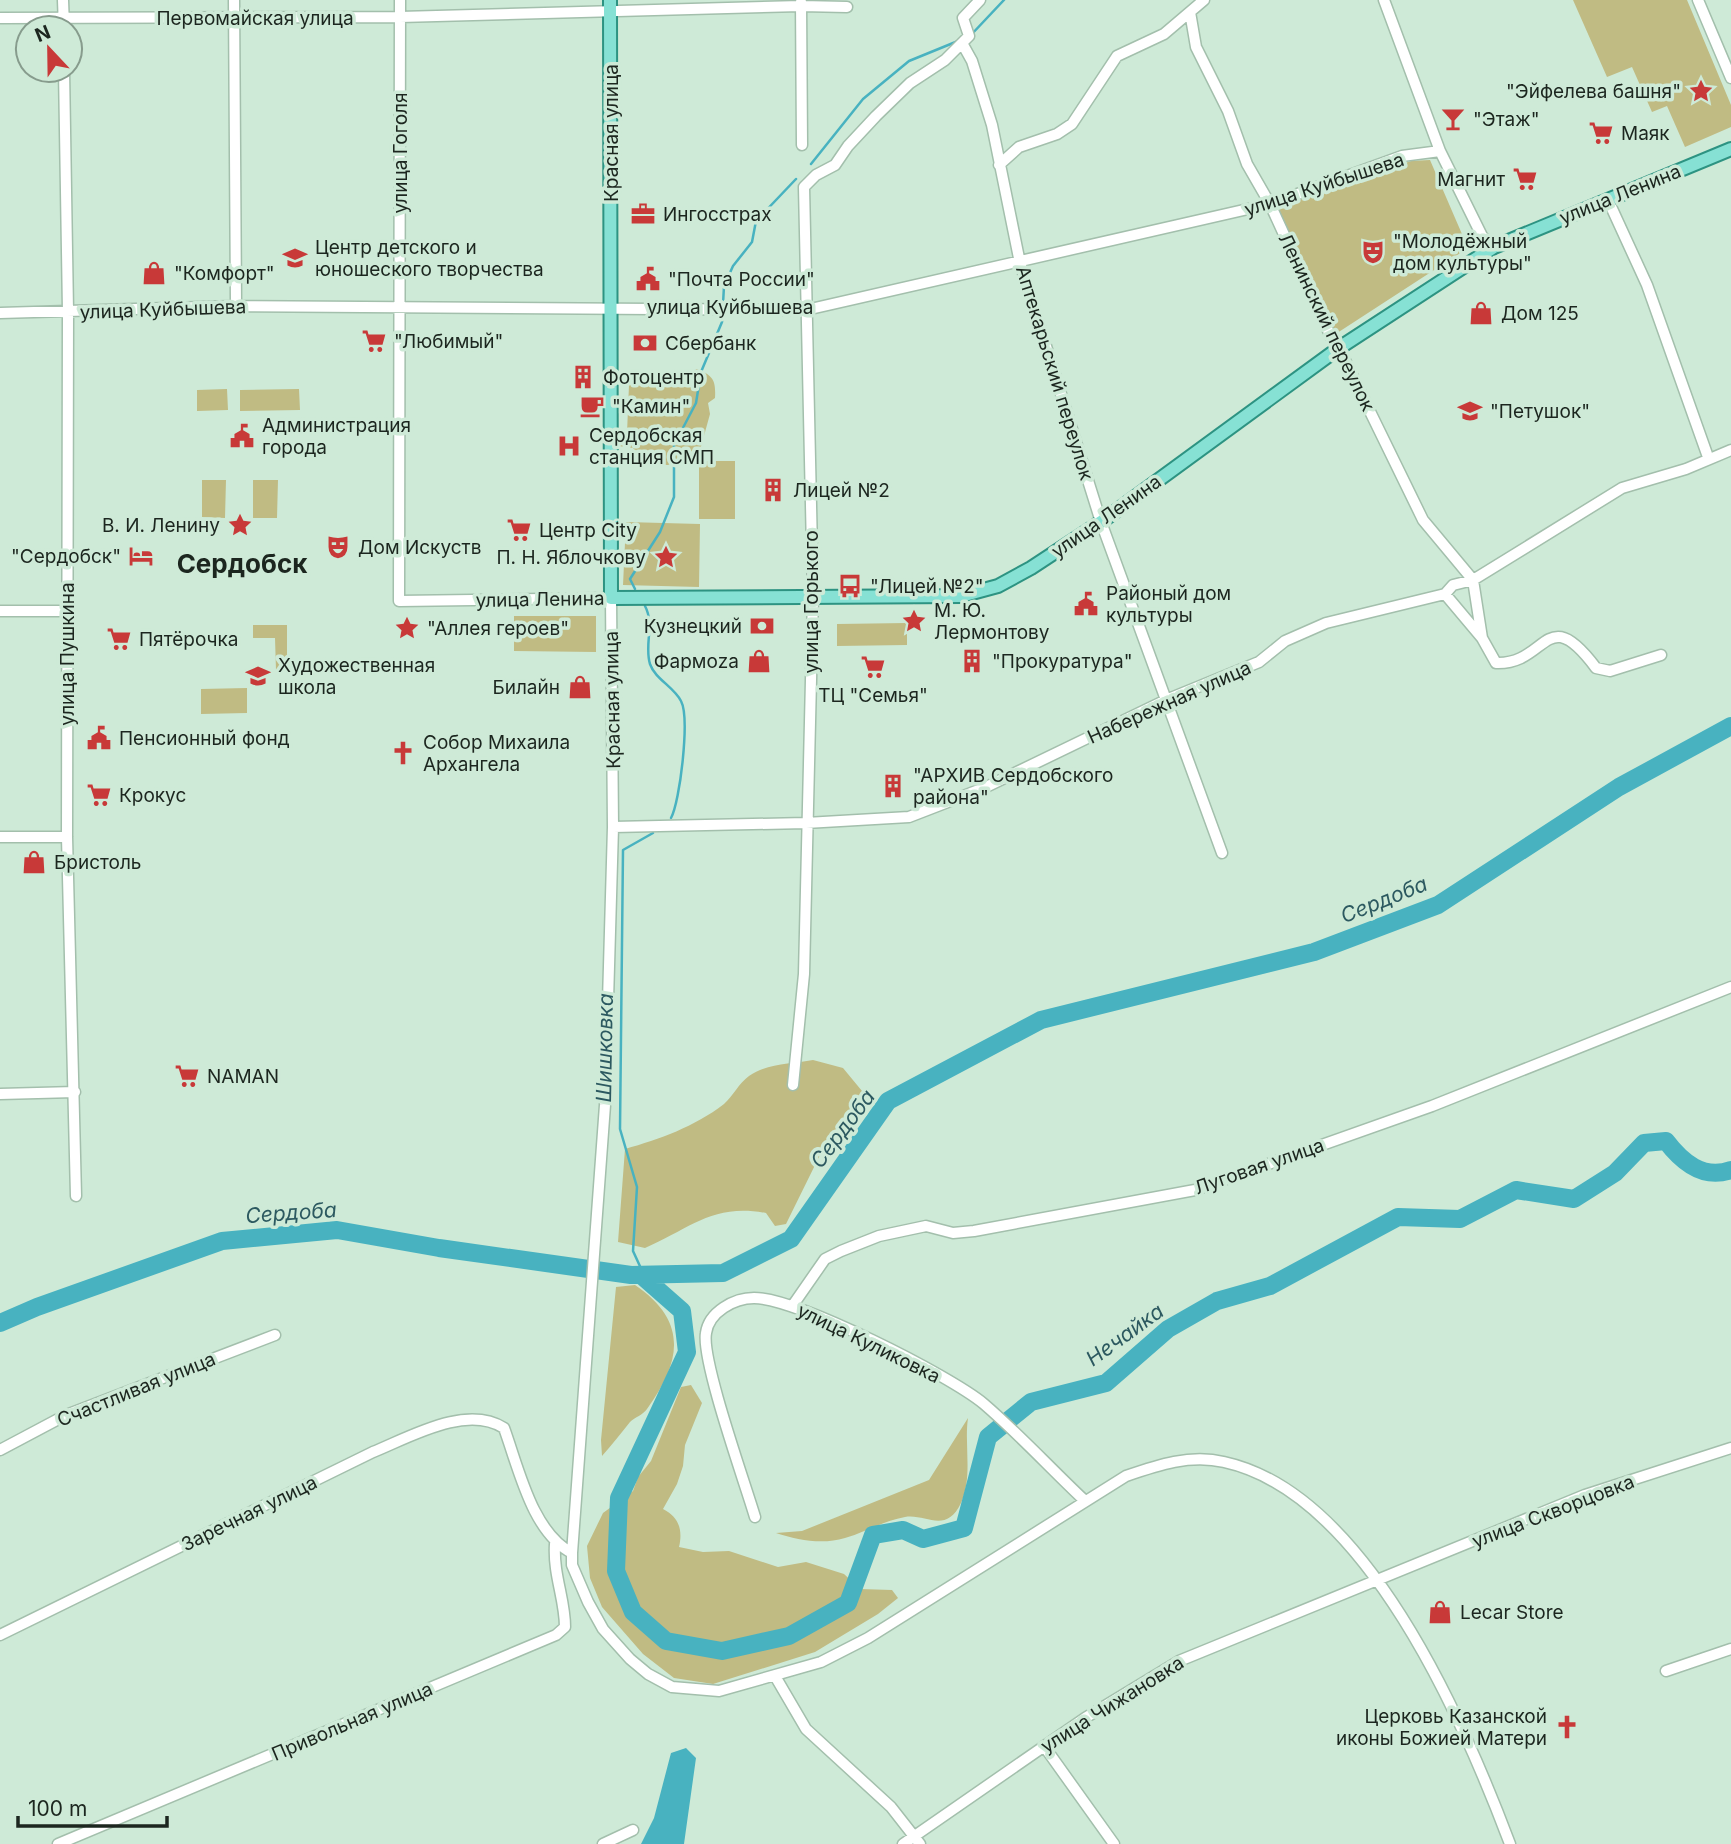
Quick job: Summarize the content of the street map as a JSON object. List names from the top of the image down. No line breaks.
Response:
{"streets":{"main road":["Красная улица","улица Ленина"],"street":["Первомайская улица","улица Гоголя","улица Куйбышева","Ленинский переулок","Аптекарьский переулок","улица Горького","улица Пушкина","Набережная улица","Луговая улица","улица Куликовка","Счастливая улица","улица Скворцовка","Заречная улица","улица Чижановка","Привольная улица"]},"crossings":[["Первомайская улица","Красная улица"],["Первомайская улица","улица Гоголя"],["Красная улица","улица Куйбышева"],["Красная улица","улица Ленина"],["Красная улица","Набережная улица"],["Красная улица","улица Куликовка"],["Красная улица","улица Скворцовка"],["Красная улица","улица Чижановка"],["улица Гоголя","улица Куйбышева"],["улица Гоголя","улица Ленина"],["улица Куйбышева","Ленинский переулок"],["улица Куйбышева","Аптекарьский переулок"],["улица Куйбышева","улица Горького"],["улица Куйбышева","улица Пушкина"],["улица Ленина","Ленинский переулок"],["улица Ленина","Аптекарьский переулок"],["улица Ленина","улица Горького"],["Ленинский переулок","Набережная улица"],["Аптекарьский переулок","улица Горького"],["Аптекарьский переулок","Набережная улица"],["улица Горького","Набережная улица"],["Луговая улица","улица Куликовка"],["улица Скворцовка","улица Чижановка"],["Заречная улица","Привольная улица"]],"districts":["Сердобск"],"water":["Сердоба","Шишковка","Нечайка"],"places":{"place":["\"Эйфелева башня\"","В. И. Ленину","П. Н. Яблочкову","М. Ю. Лермонтову","\"Аллея героев\""],"bar":["\"Этаж\""],"supermarket":["Maяк","Магнит","\"Любимый\"","Центр City","Пятёрочка","ТЦ \"Семья\"","Крокус","NAMAN"],"office":["Ингосстрах"],"theatre":["\"Молодёжный дом культуры\"","Дом Искуств"],"school or university":["Центр детского и юношеского творчества","\"Петушок\"","Художественная школа"],"shop":["\"Комфорт\"","Дом 125","Фармоzа","Билайн","Бристоль","Lecar Store"],"public building":["\"Почта России\"","Администрация города","Районый дом культуры","Пенсионный фонд"],"bank":["Сбербанк","Кузнецкий"],"building":["Фотоцентр","Лицей №2","\"Прокуратура\"","\"АРХИВ Сердобского района\""],"cafe":["\"Камин\""],"hospital":["Сердобская станция СМП"],"hotel":["\"Сердобск\""],"bus stop":["\"Лицей №2\""],"church":["Собор Михаила Архангела","Церковь Казанской иконы Божией Матери"]},"scale_bar":"100 m","north":"top"}
